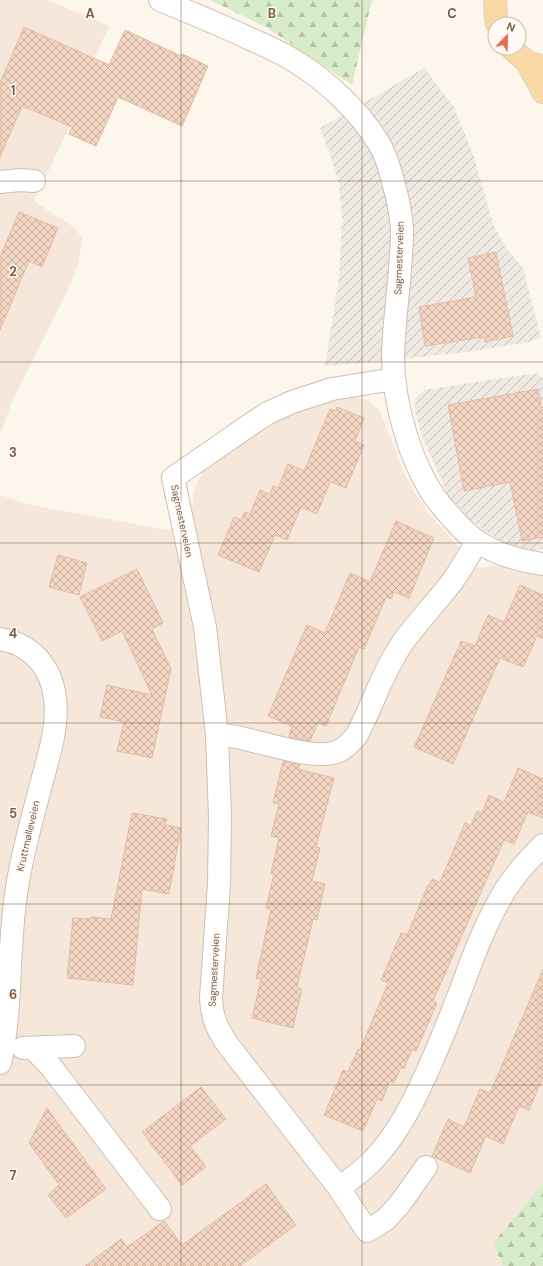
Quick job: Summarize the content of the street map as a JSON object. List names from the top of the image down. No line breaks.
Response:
{"streets":{"street":["Sagmesterveien","Kruttmølleveien"]},"north":"top right","grid":{"columns":["A","B","C"],"rows":["1","2","3","4","5","6","7"]}}
